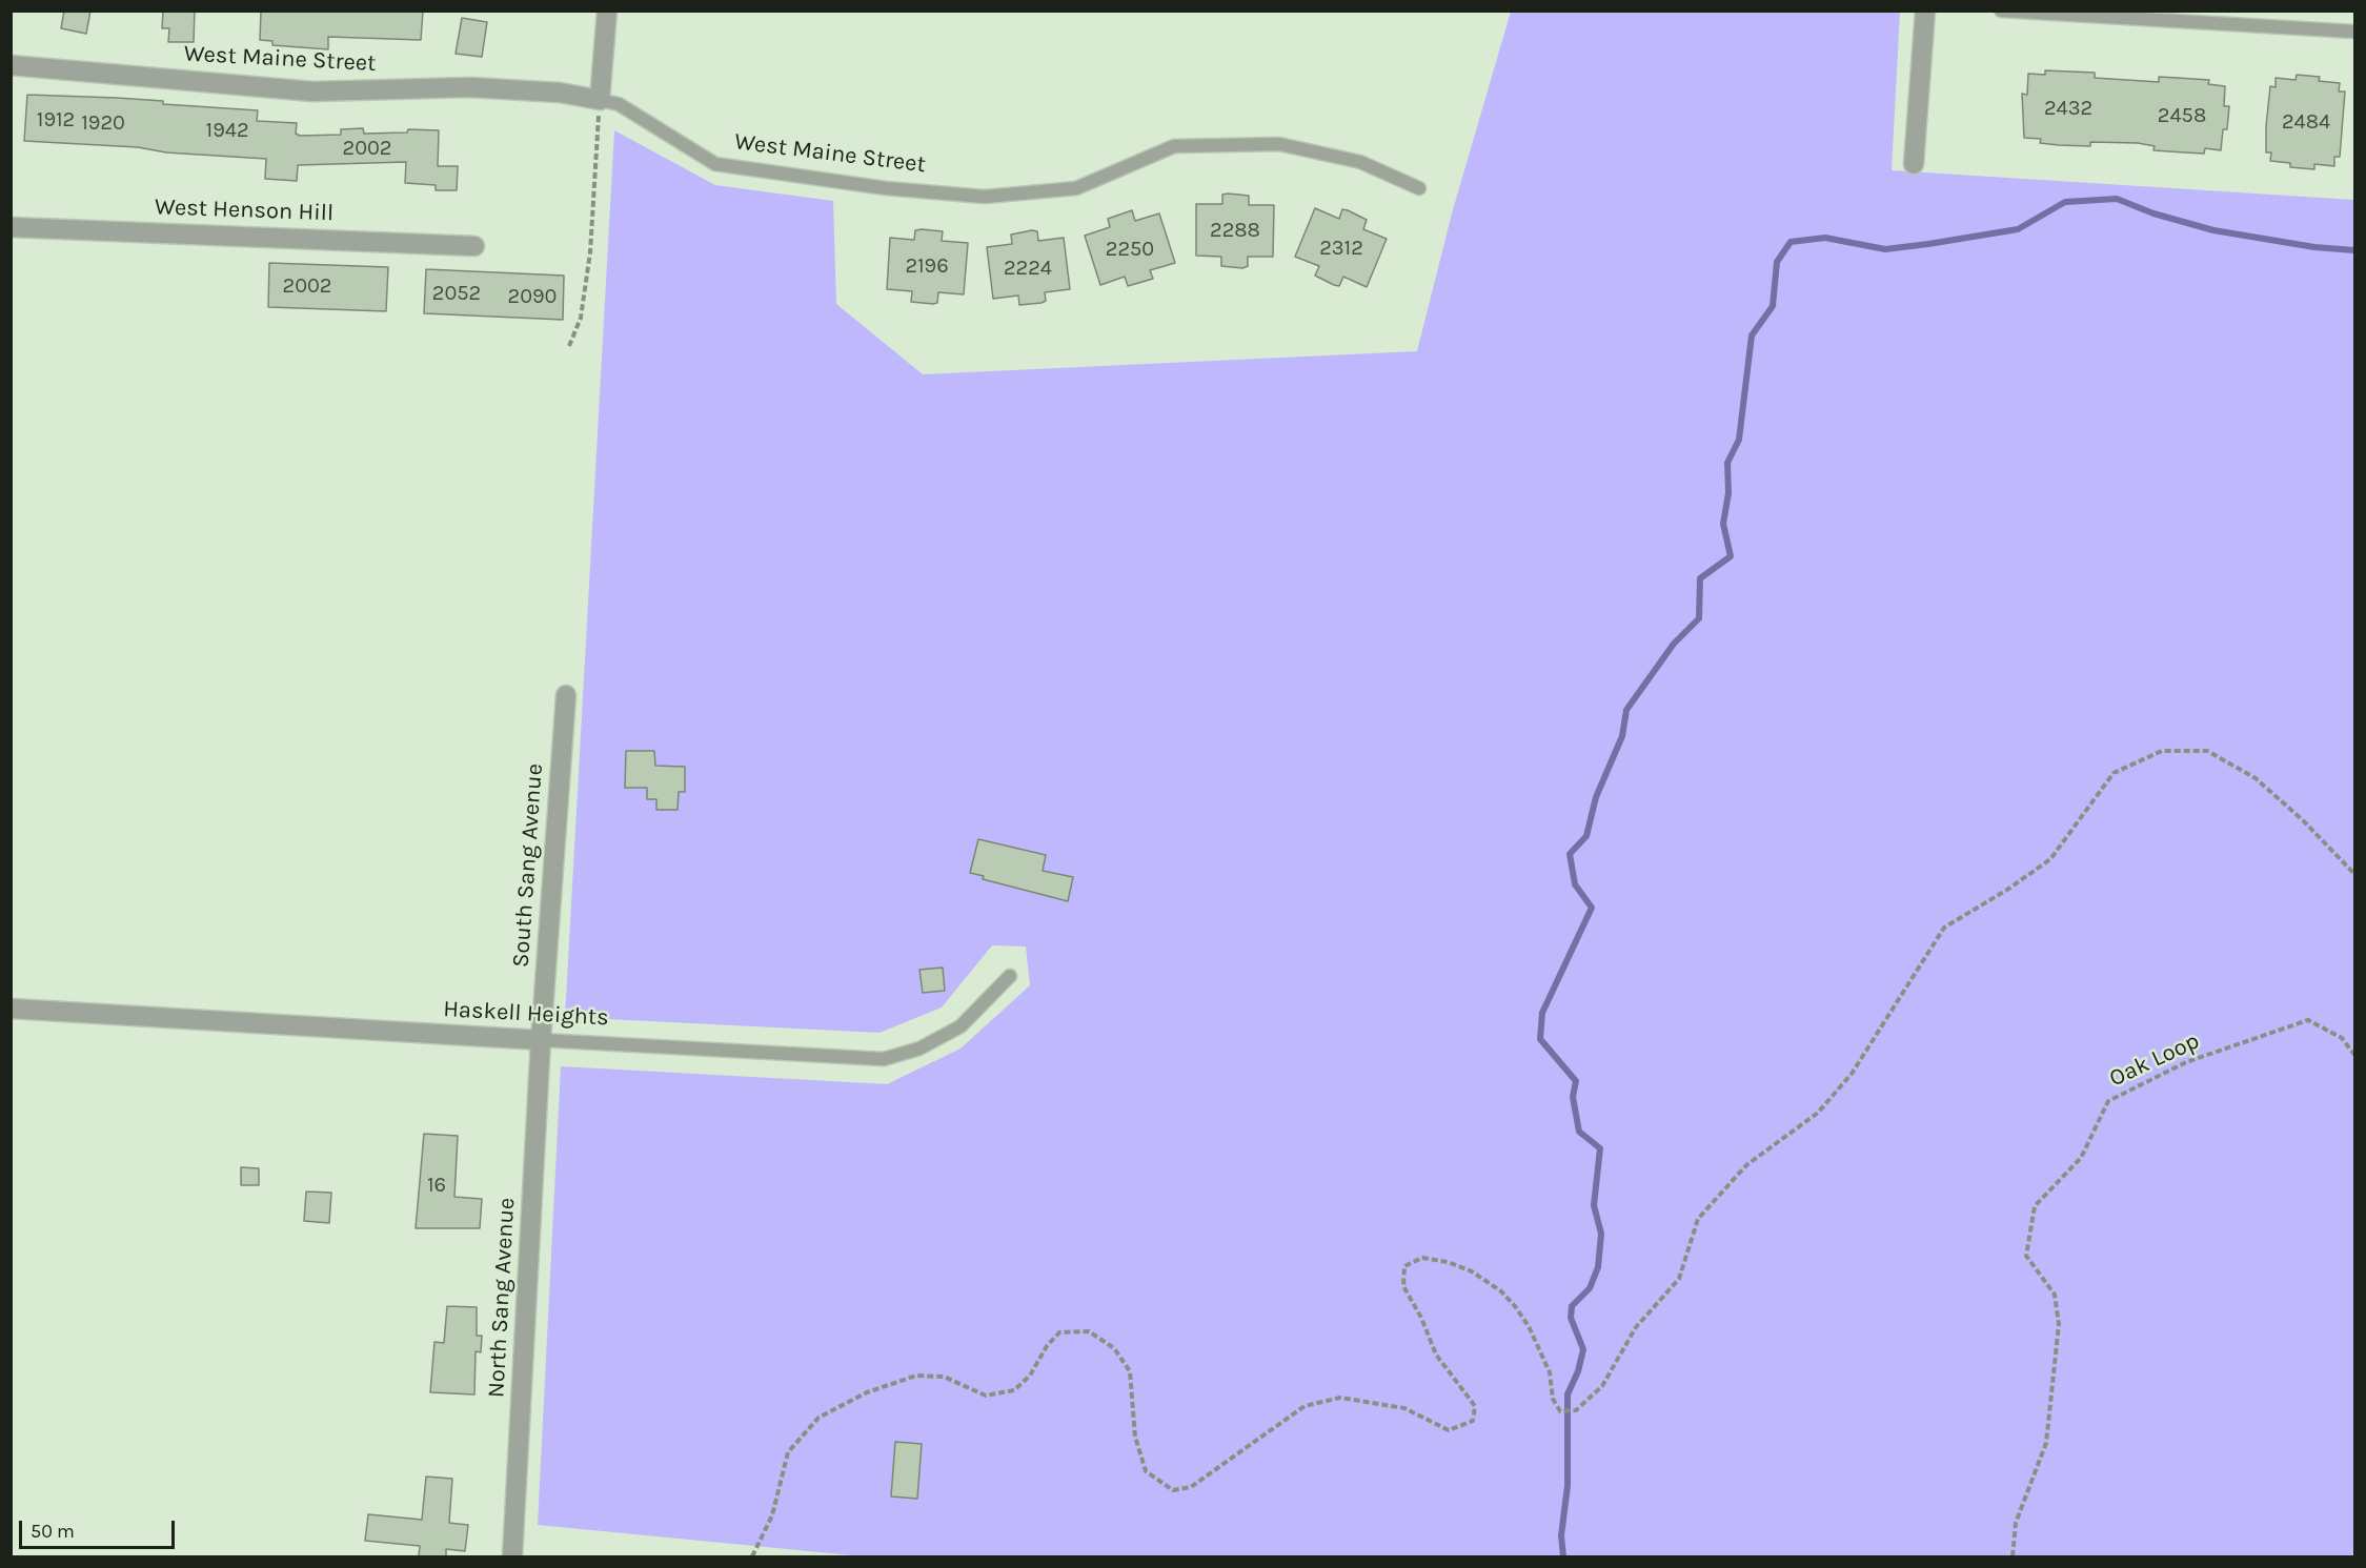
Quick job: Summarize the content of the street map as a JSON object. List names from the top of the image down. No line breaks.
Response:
{"streets":{"street":["West Maine Street","West Henson Hill","South Sang Avenue","Haskell Heights","North Sang Avenue"],"path":["Oak Loop"]},"crossings":[["South Sang Avenue","Haskell Heights"],["South Sang Avenue","North Sang Avenue"],["Haskell Heights","North Sang Avenue"]],"house_numbers":["2432","2458","1912","2484","1920","1942","2002","2288","2312","2250","2196","2224","2002","2052","2090","16"],"scale_bar":"50 m"}
